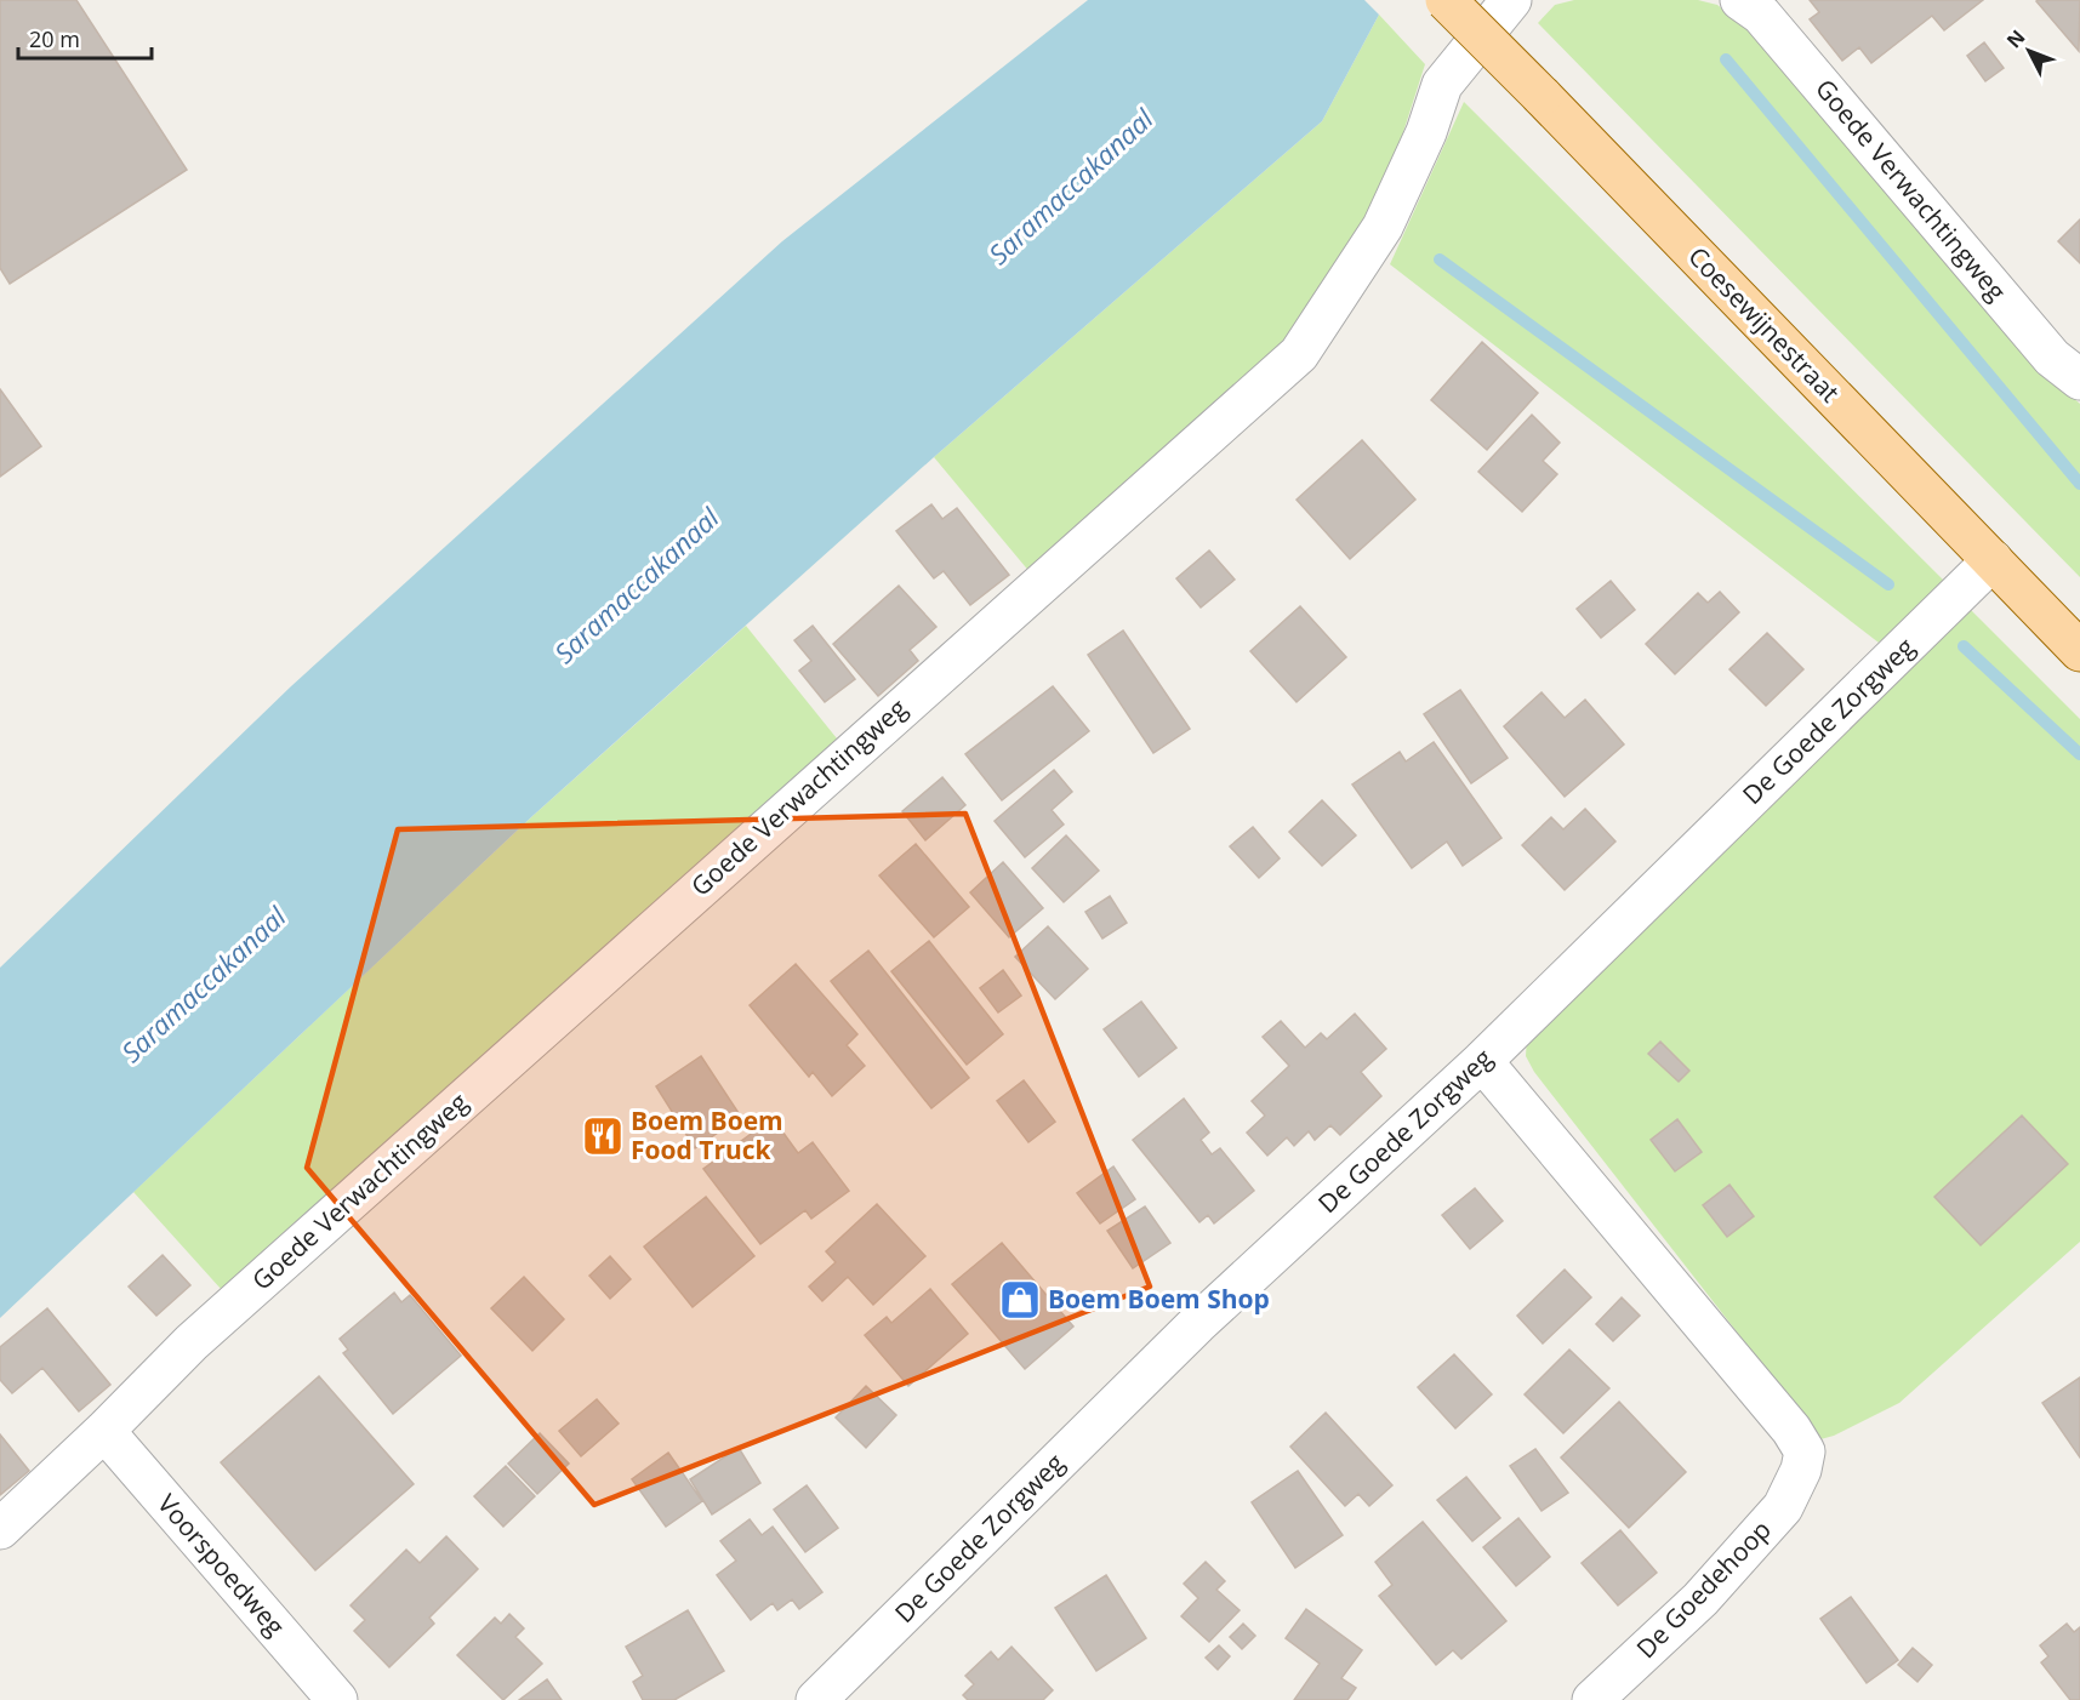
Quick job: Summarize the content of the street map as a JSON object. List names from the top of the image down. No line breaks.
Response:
{"streets":{"main road":["Coesewijnestraat"],"street":["Goede Verwachtingweg","De Goede Zorgweg","Voorspoedweg","De Goedehoop"]},"crossings":[["Goede Verwachtingweg","Voorspoedweg"],["Coesewijnestraat","De Goede Zorgweg"],["De Goede Zorgweg","De Goedehoop"]],"water":["Saramaccakanaal"],"places":{"restaurant":["Boem Boem Food Truck"],"shop":["Boem Boem Shop"]},"scale_bar":"20 m","north":"top left"}
